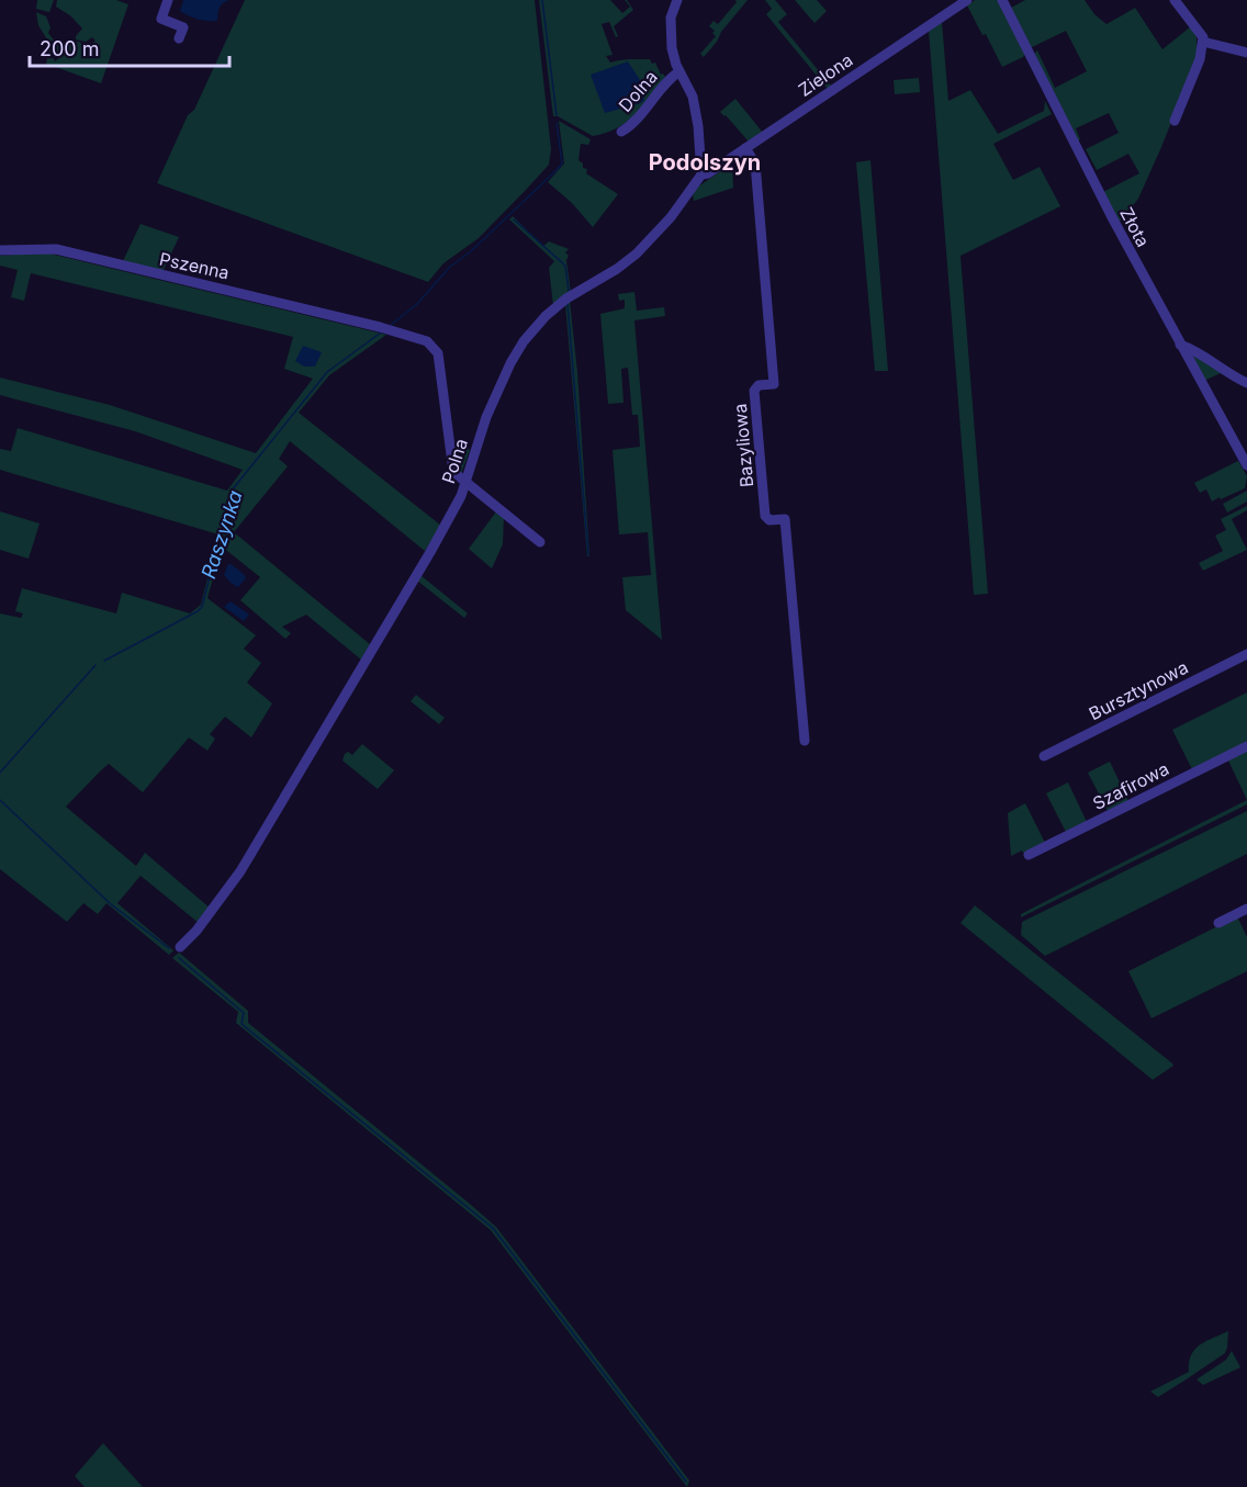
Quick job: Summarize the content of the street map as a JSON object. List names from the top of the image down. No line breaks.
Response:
{"streets":{"street":["Zielona","Dolna","Złota","Pszenna","Bazyliowa","Polna","Bursztynowa","Szafirowa"]},"crossings":[["Zielona","Bazyliowa"],["Zielona","Polna"],["Pszenna","Polna"]],"districts":["Podolszyn"],"water":["Raszynka"],"scale_bar":"200 m"}
